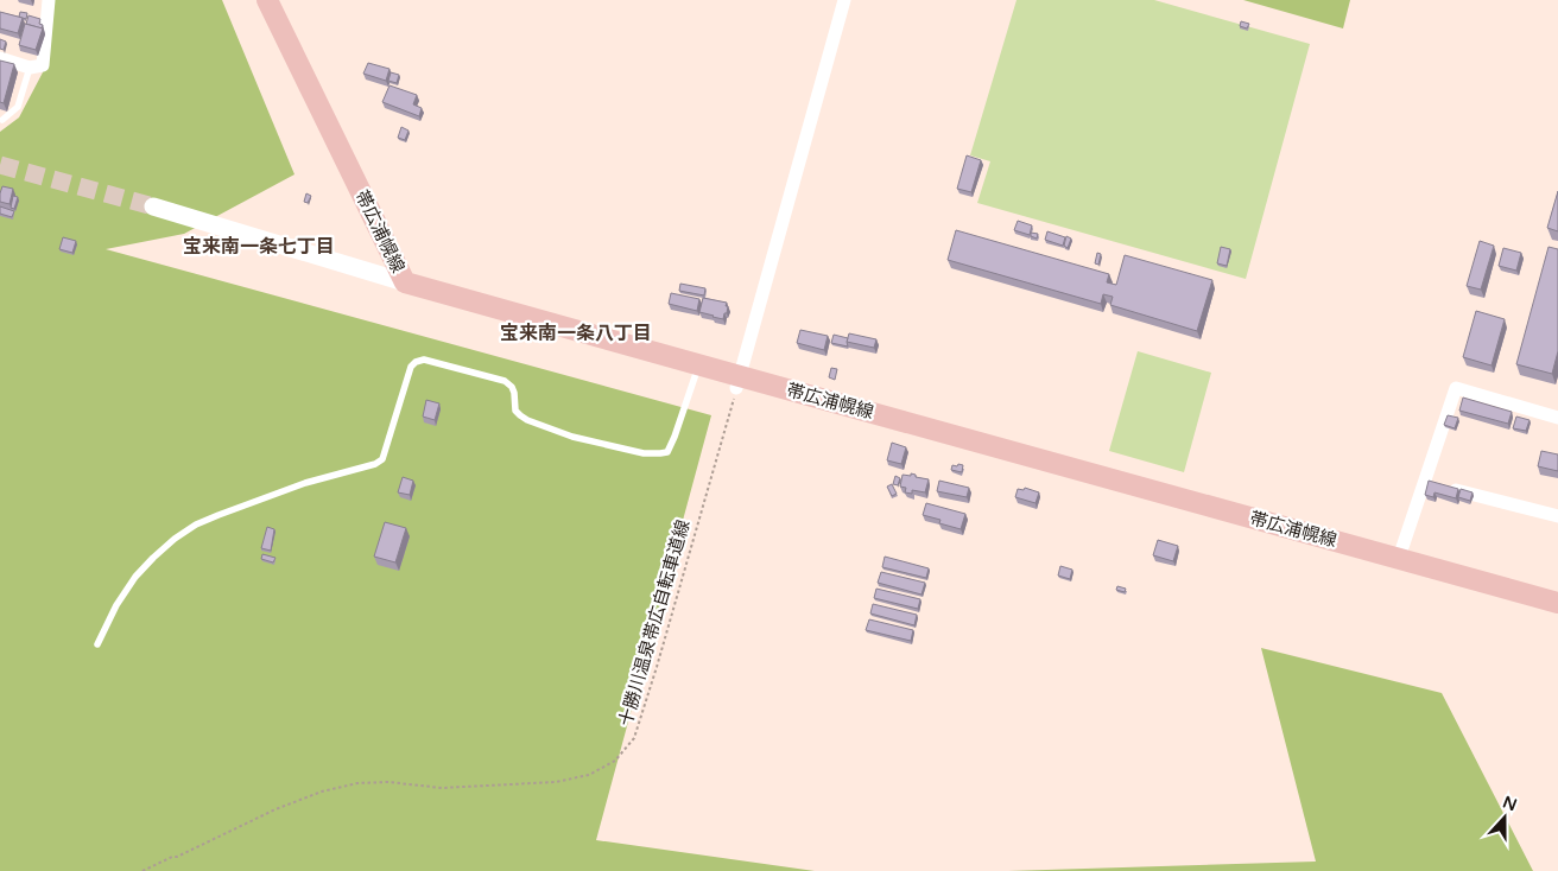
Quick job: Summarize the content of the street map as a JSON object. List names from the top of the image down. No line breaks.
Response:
{"streets":{"main road":["帯広浦幌線"],"path":["十勝川温泉帯広自転車道線"]},"crossings":[["帯広浦幌線","十勝川温泉帯広自転車道線"]],"districts":["宝来南一条七丁目","宝来南一条八丁目"],"north":"top"}
